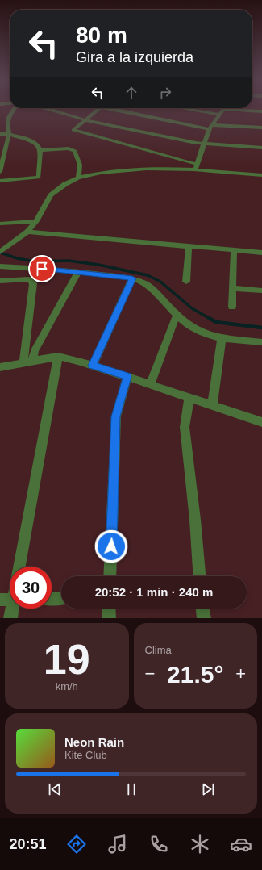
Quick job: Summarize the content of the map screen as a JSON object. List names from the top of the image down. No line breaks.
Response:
{"page":{"turn":["80 m","Gira a la izquierda"],"limit":"30","trip":"20:52 · 1 min · 240 m","tile":[["19","km/h"],"Clima"],"heat":["−","21.5°","+"],"song":["Neon Rain","Kite Club"],"tabs":"20:51"}}
